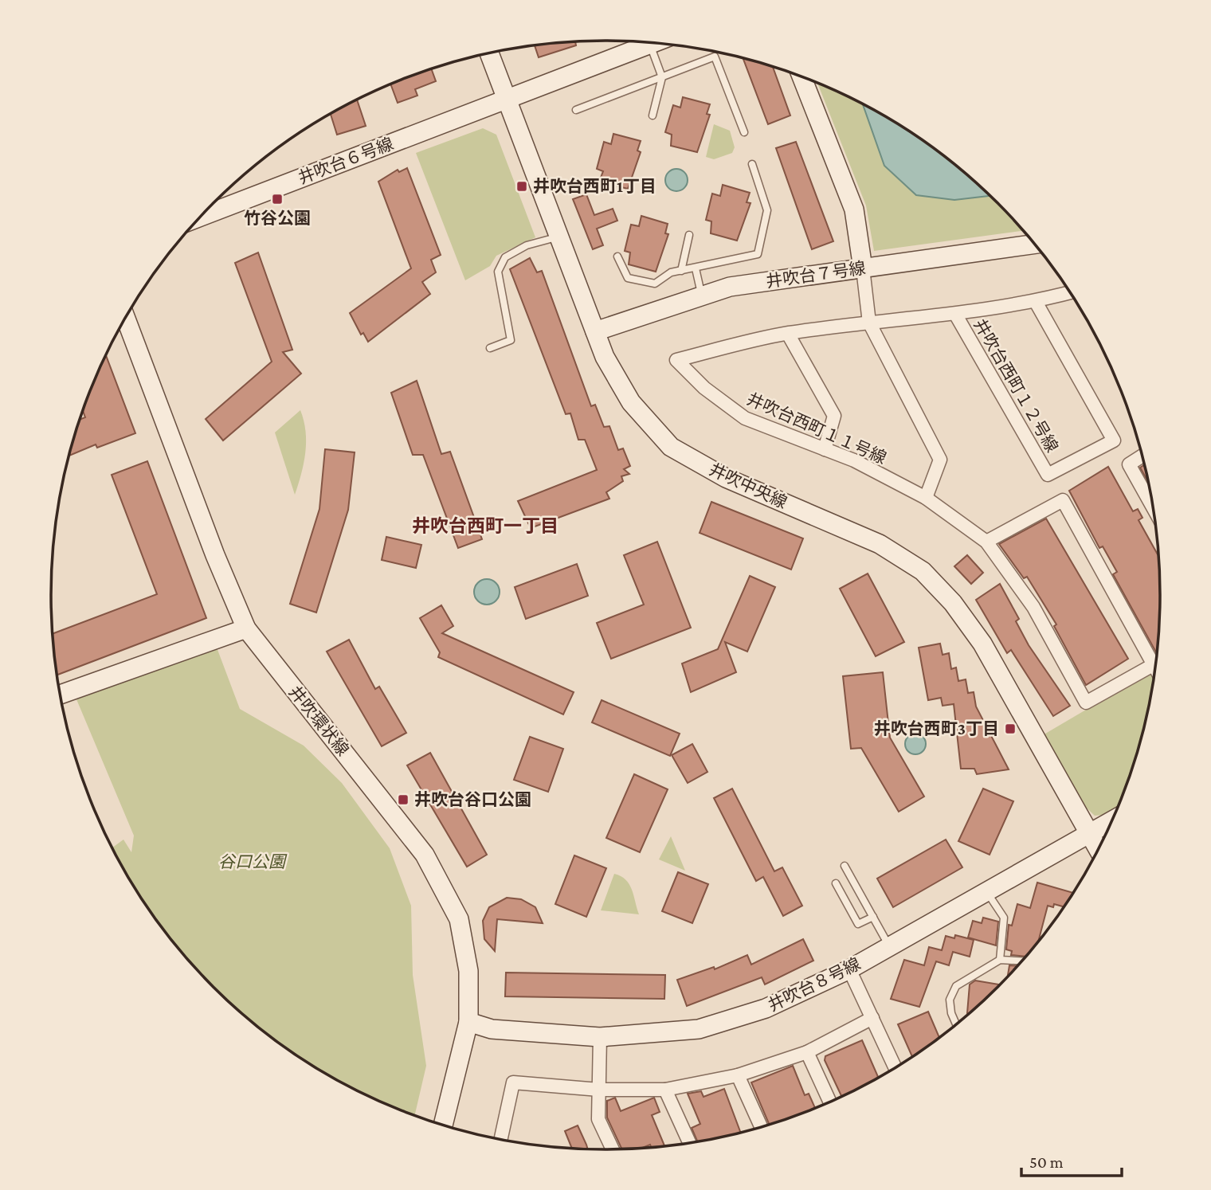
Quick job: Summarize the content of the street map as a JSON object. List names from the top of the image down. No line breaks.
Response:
{"streets":{"street":["井吹台６号線","井吹台７号線","井吹台西町１２号線","井吹台西町１１号線","井吹中央線","井吹環状線","井吹台８号線"]},"crossings":[["井吹台６号線","井吹中央線"],["井吹台７号線","井吹中央線"],["井吹台西町１２号線","井吹台西町１１号線"],["井吹中央線","井吹台８号線"],["井吹環状線","井吹台８号線"]],"districts":["井吹台西町一丁目"],"parks":["谷口公園"],"places":{"transit":["井吹台西町1丁目","竹谷公園","井吹台西町3丁目","井吹台谷口公園"]},"scale_bar":"50 m"}
